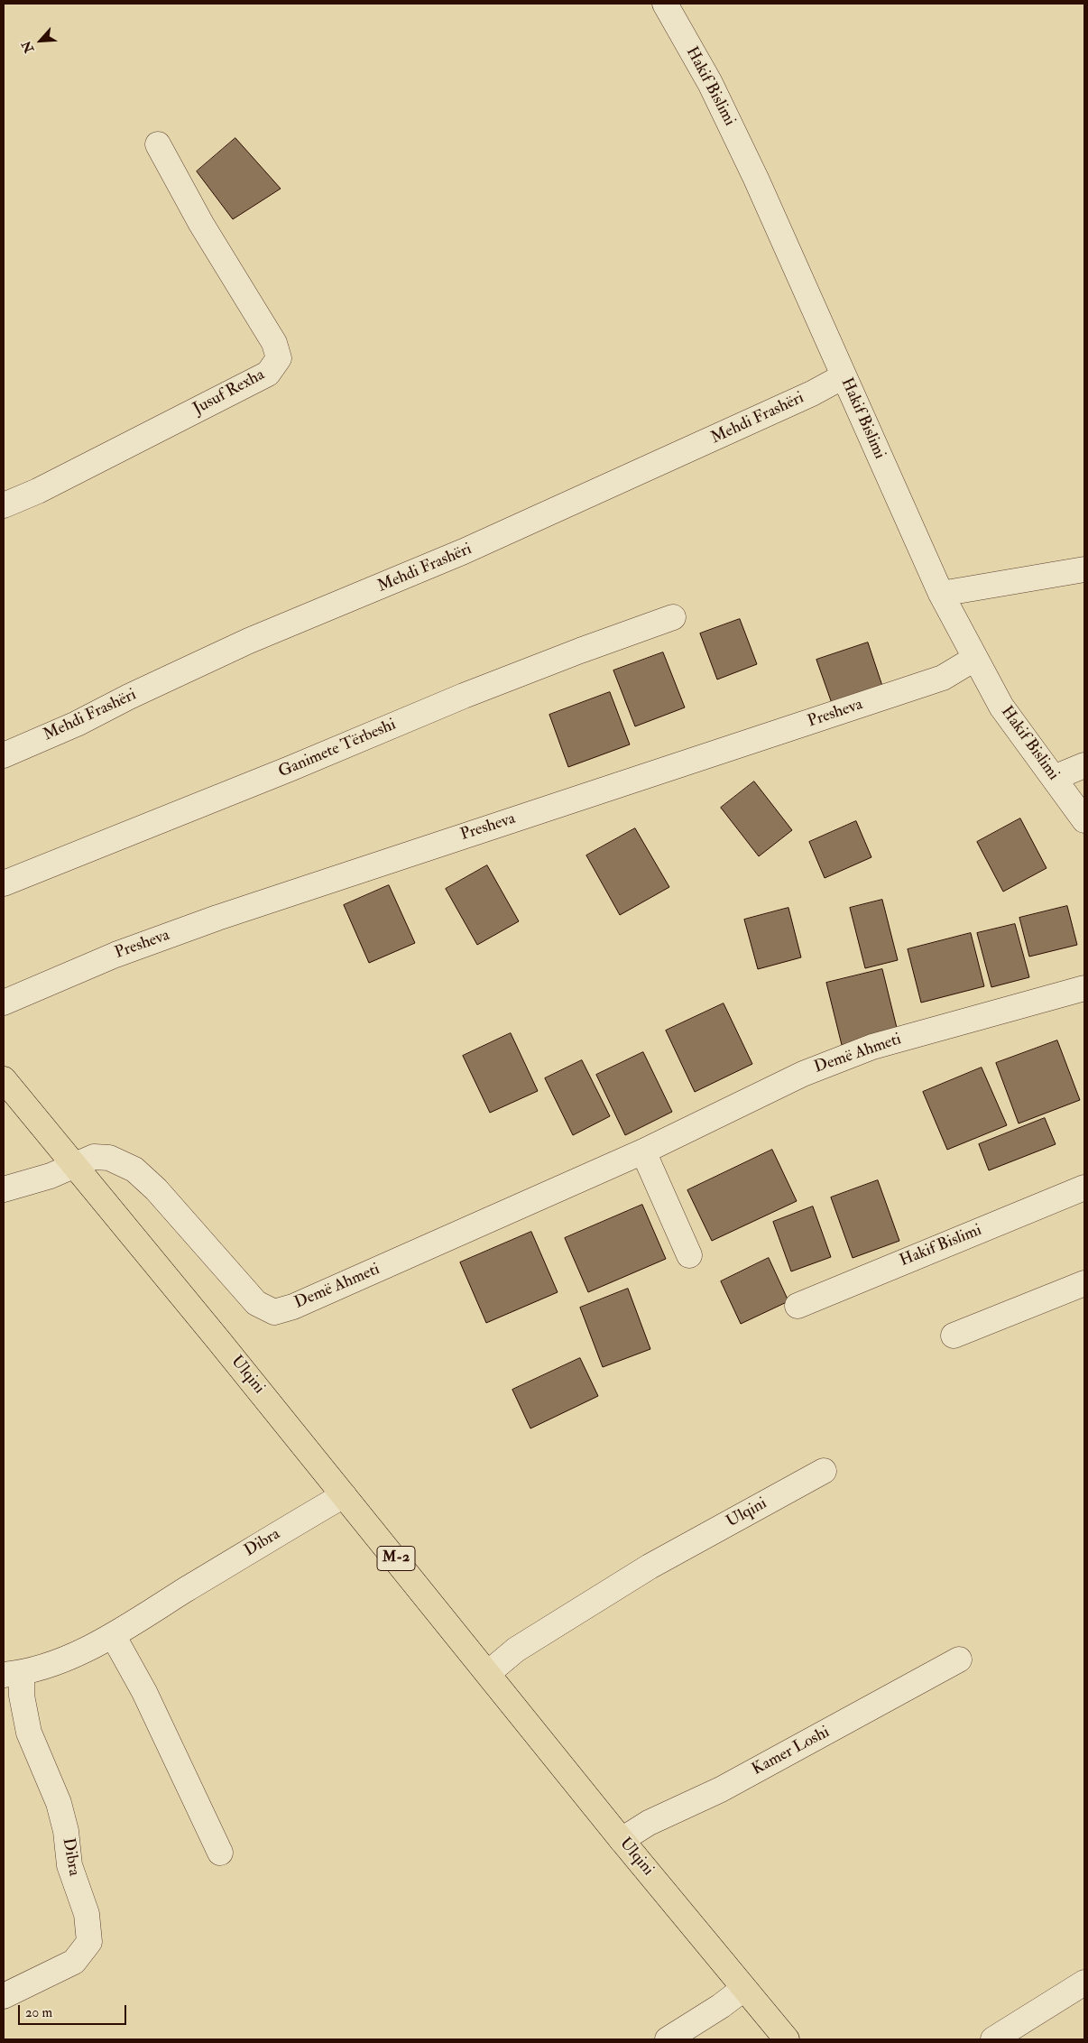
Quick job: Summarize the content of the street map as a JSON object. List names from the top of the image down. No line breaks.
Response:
{"streets":{"main road":["Ulqini","M-2"],"street":["Hakif Bislimi","Jusuf Rexha","Mehdi Frashëri","Presheva","Ganimete Tërbeshi","Demë Ahmeti","Dibra","Kamer Loshi"]},"crossings":[["Hakif Bislimi","Mehdi Frashëri"],["Hakif Bislimi","Presheva"],["Demë Ahmeti","Ulqini"],["Ulqini","Dibra"],["Ulqini","Kamer Loshi"]],"scale_bar":"20 m","north":"bottom left"}
